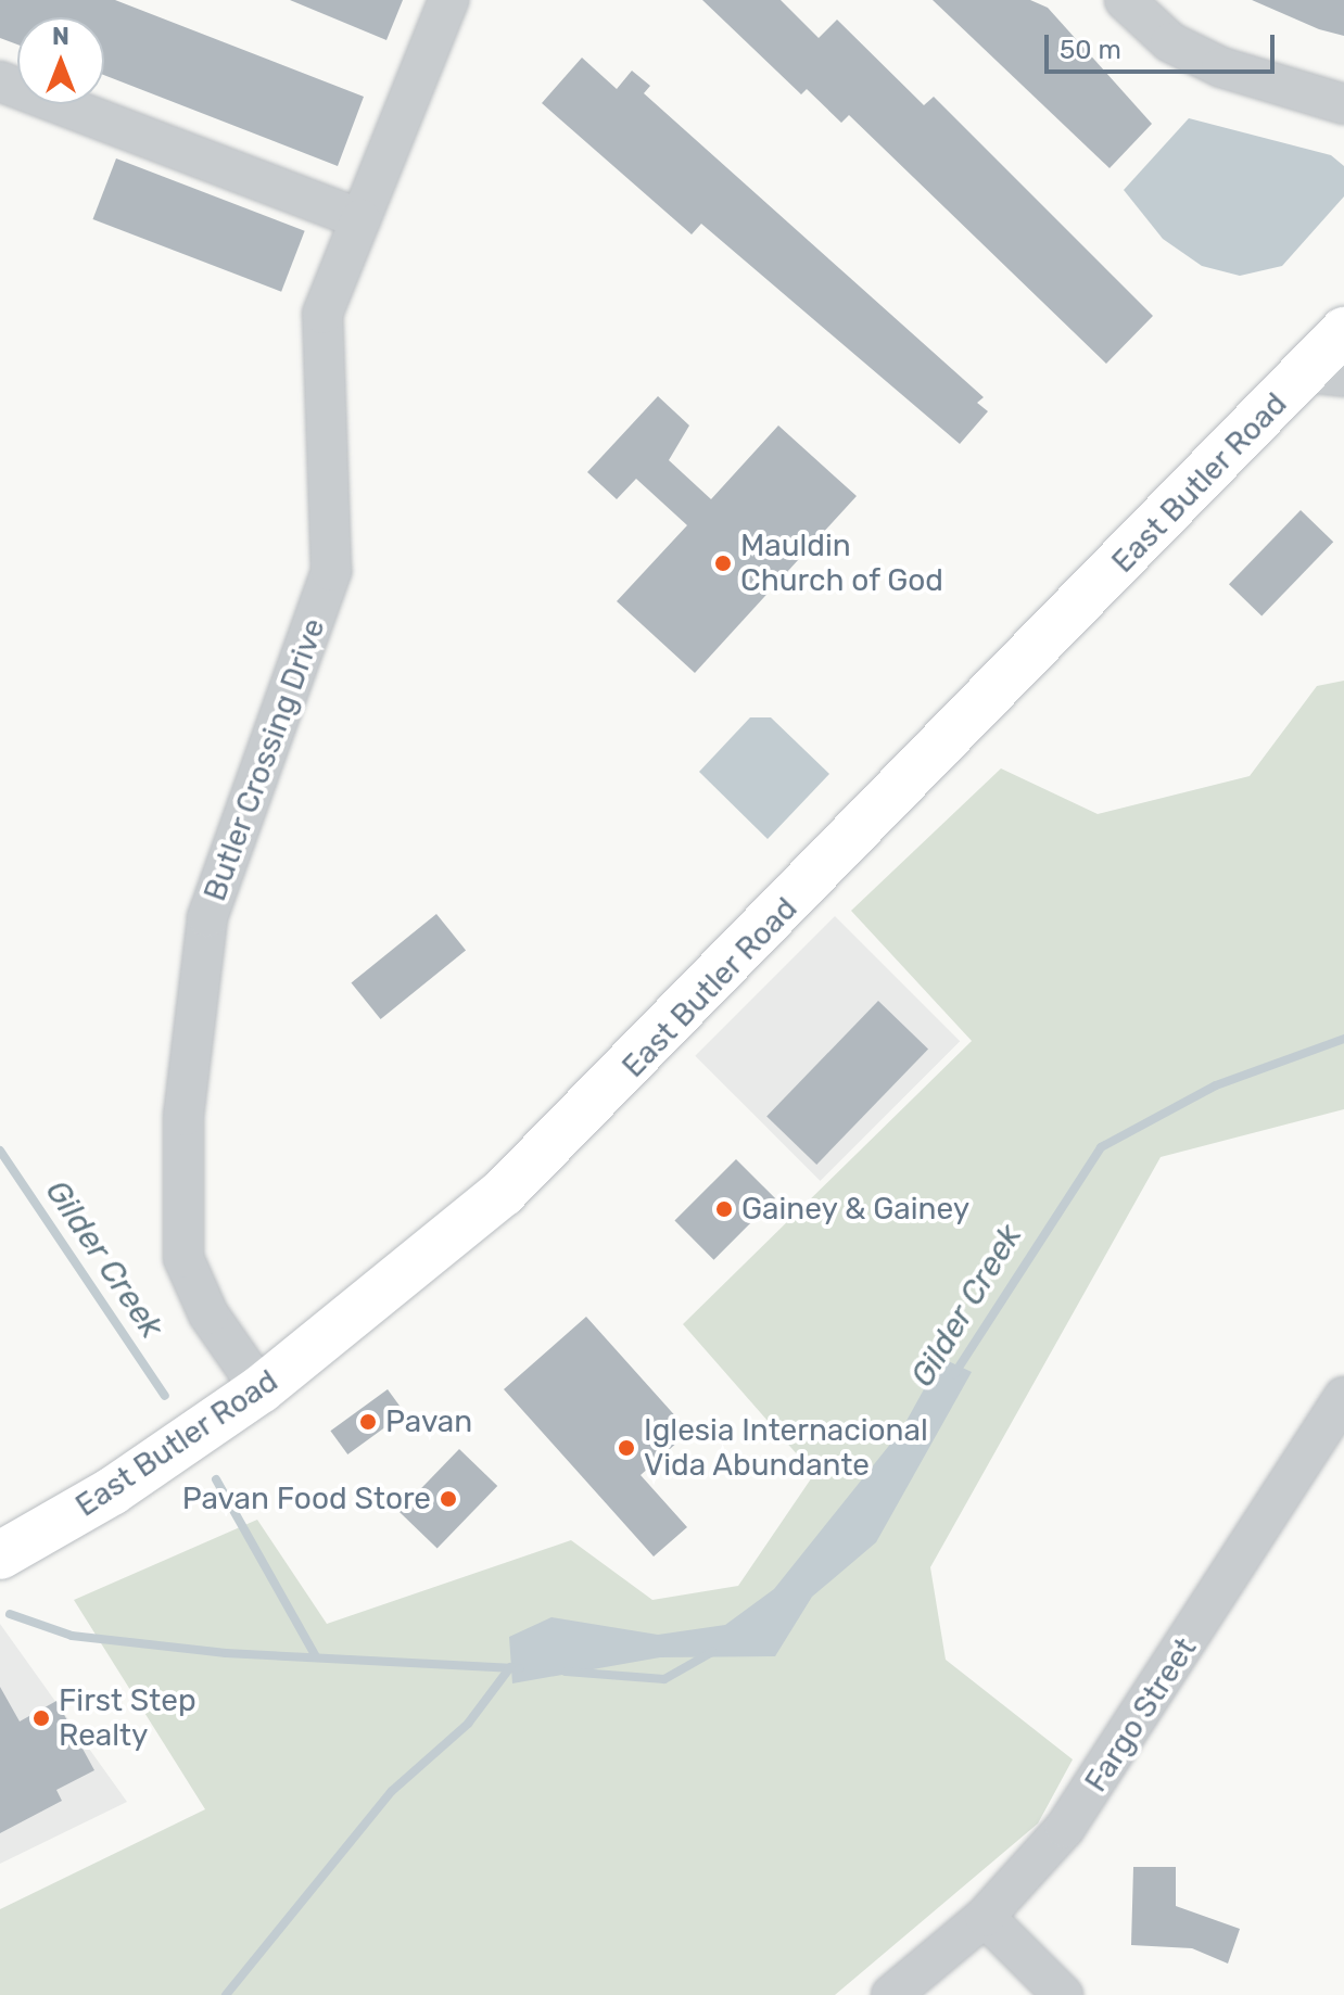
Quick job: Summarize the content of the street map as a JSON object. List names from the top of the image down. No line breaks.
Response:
{"streets":{"main road":["East Butler Road"],"street":["Butler Crossing Drive","Fargo Street"]},"crossings":[["East Butler Road","Butler Crossing Drive"]],"water":["Gilder Creek"],"places":["Mauldin Church of God","Gainey & Gainey","Pavan","Iglesia Internacional Vida Abundante","Pavan Food Store","First Step Realty"],"scale_bar":"50 m","north":"top"}
